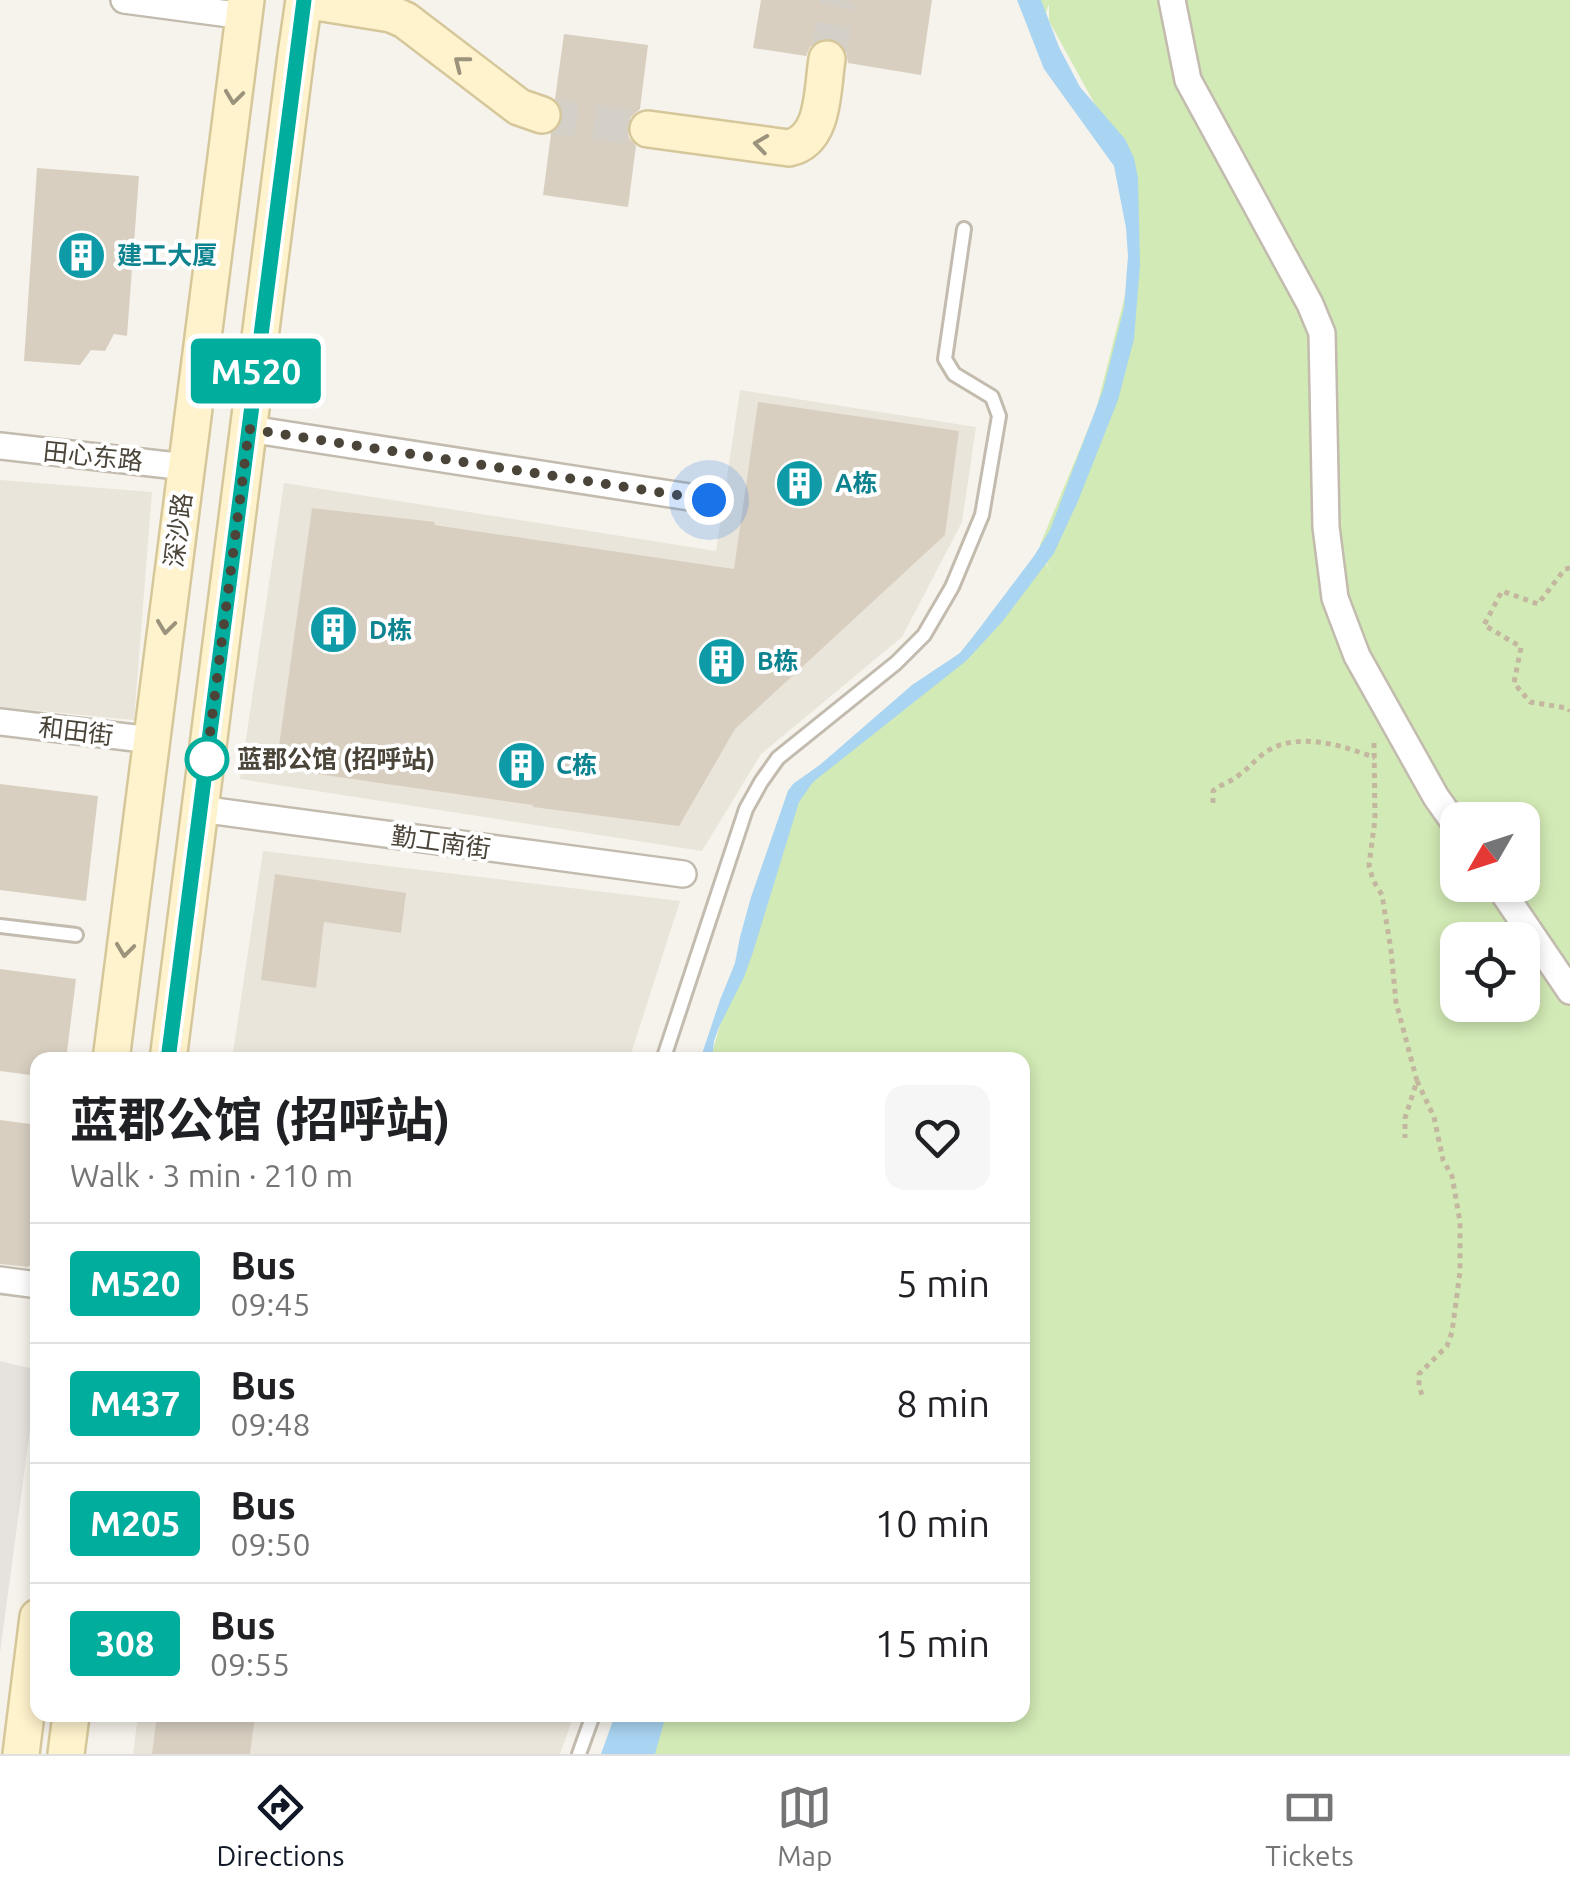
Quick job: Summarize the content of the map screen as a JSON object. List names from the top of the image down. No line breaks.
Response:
{"streets":{"main road":["深沙路"],"street":["田心东路","和田街","勤工南街"]},"crossings":[["田心东路","深沙路"],["深沙路","和田街"]],"places":{"building":["建工大厦","A栋","D栋","B栋","C栋"],"other":["蓝郡公馆 (招呼站)"]},"lines":["bus line M520"],"north":"bottom left","page":{"on_map":"M520","heading":["蓝郡公馆 (招呼站)","Walk · 3 min · 210 m"],"list":[{"mark":"M520","name":"Bus","note":"09:45","value":"5 min"},{"mark":"M437","name":"Bus","note":"09:48","value":"8 min"},{"mark":"M205","name":"Bus","note":"09:50","value":"10 min"},{"mark":"308","name":"Bus","note":"09:55","value":"15 min"}],"tabs":["Directions","Map","Tickets"]}}
